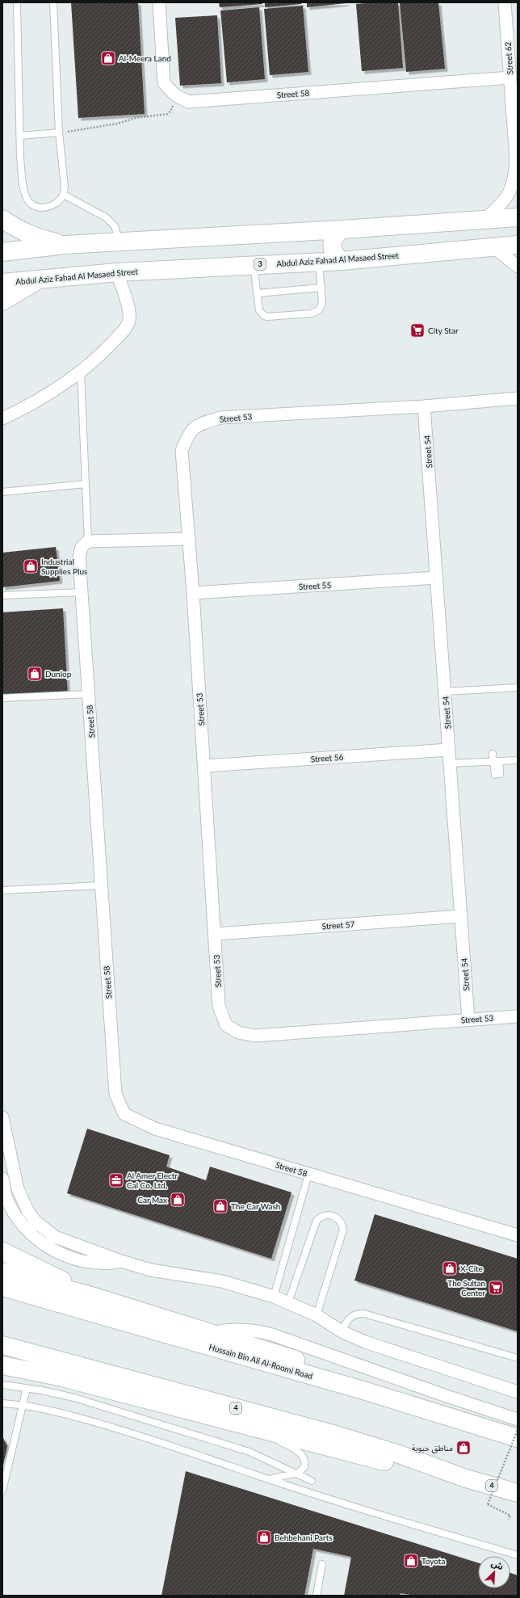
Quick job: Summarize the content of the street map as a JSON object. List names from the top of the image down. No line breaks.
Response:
{"streets":{"main road":["Abdul Aziz Fahad Al Masaed Street","3","Hussain Bin Ali Al-Roomi Road","4"],"street":["Street 62","Street 58","Street 53","Street 54","Street 55","Street 56","Street 57"]},"crossings":[["Street 62","Street 58"],["Street 53","Street 54"],["Street 53","Street 55"],["Street 53","Street 56"],["Street 53","Street 57"],["Street 54","Street 55"],["Street 54","Street 56"],["Street 54","Street 57"]],"places":{"shop":["Al-Meera Land","Industrial Supplies Plus","Dunlop","Car Max","The Car Wash","X-Cite","مناطق حيوية","Behbehani Parts","Toyota"],"supermarket":["City Star","The Sultan Center"],"office":["Al Amer Electr Cal Co. Ltd."]},"north":"top right"}
